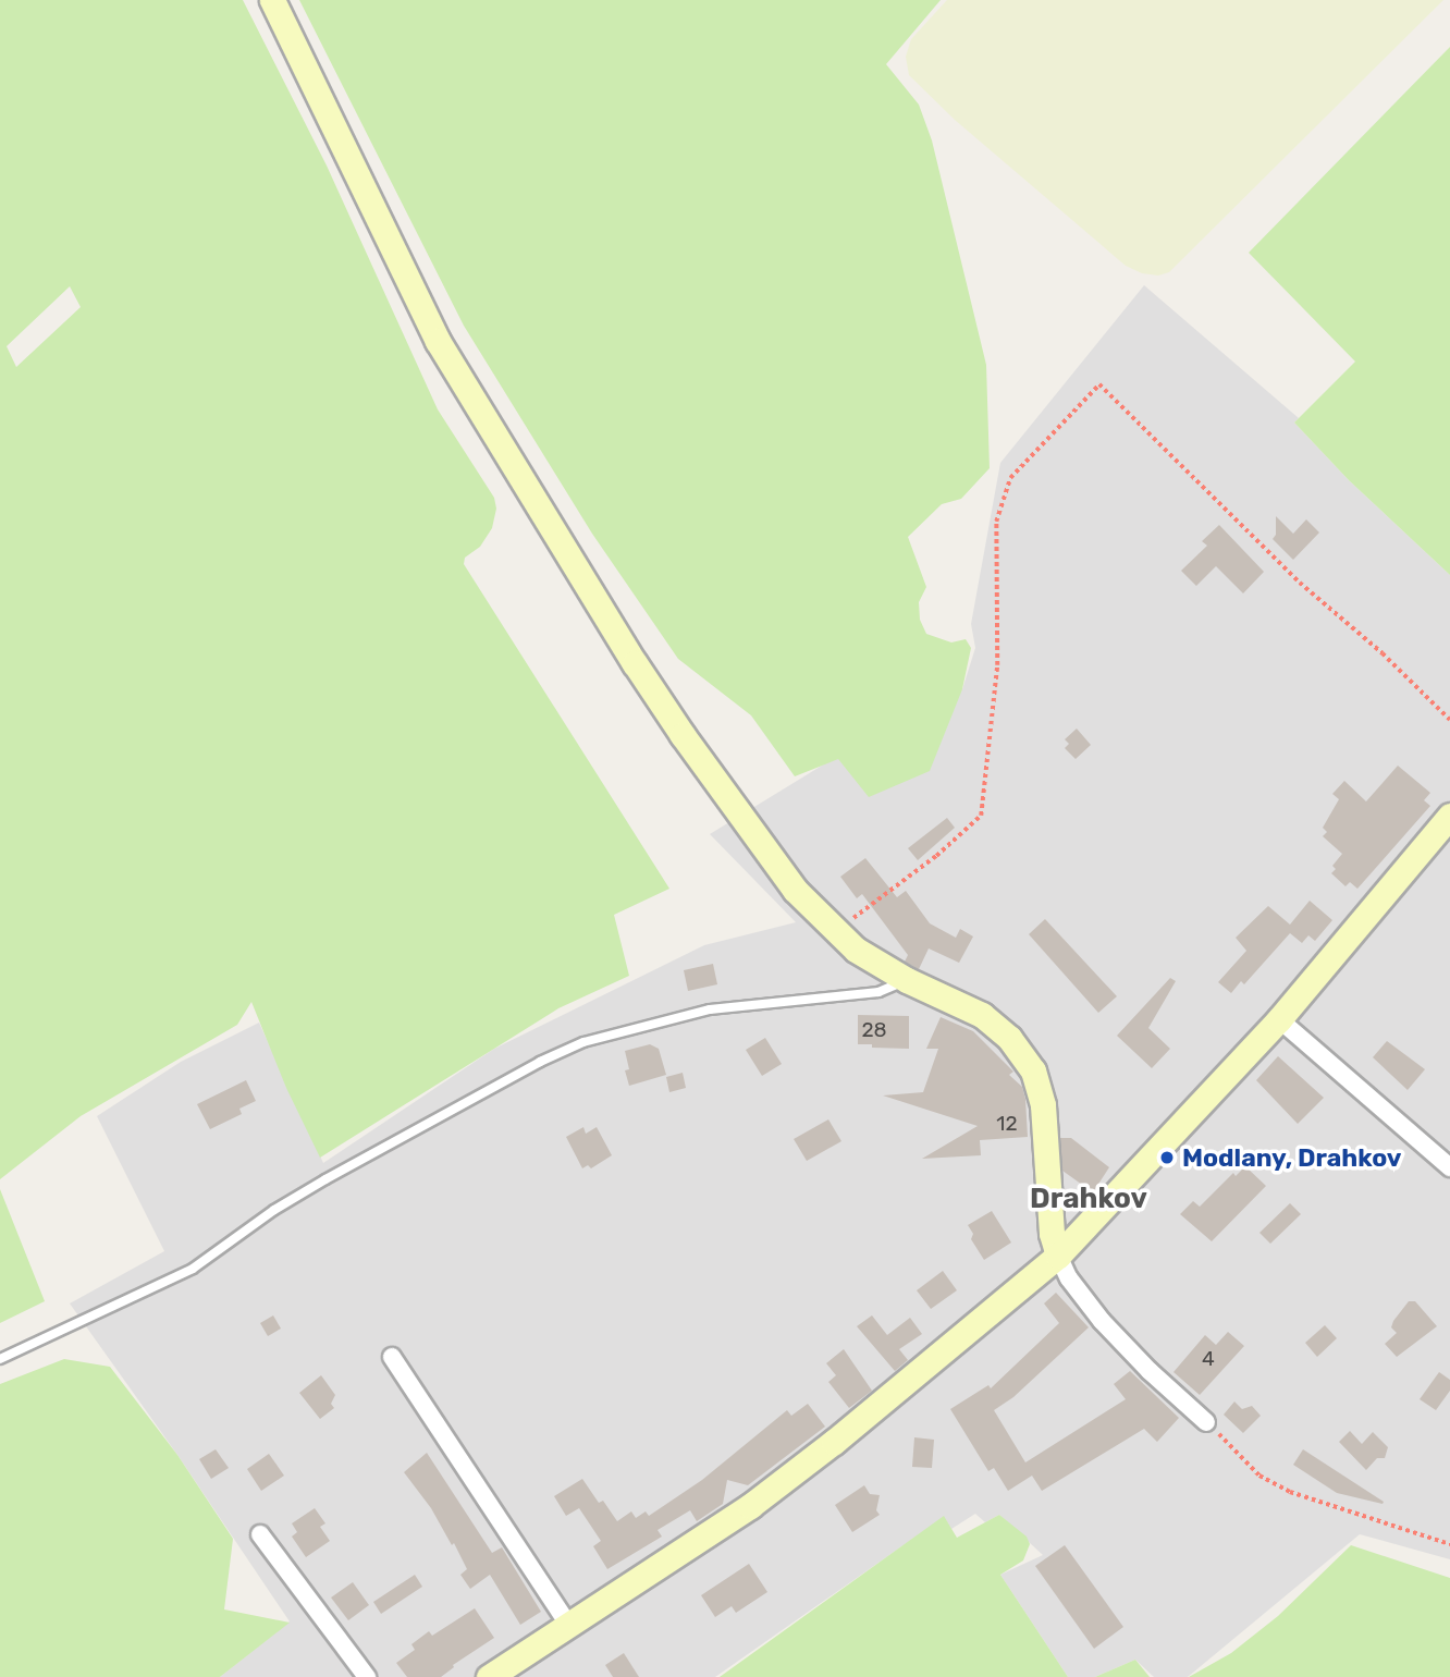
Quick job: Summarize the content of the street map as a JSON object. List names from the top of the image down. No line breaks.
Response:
{"districts":["Drahkov"],"places":["Modlany, Drahkov"],"house_numbers":["28","12","4"]}
